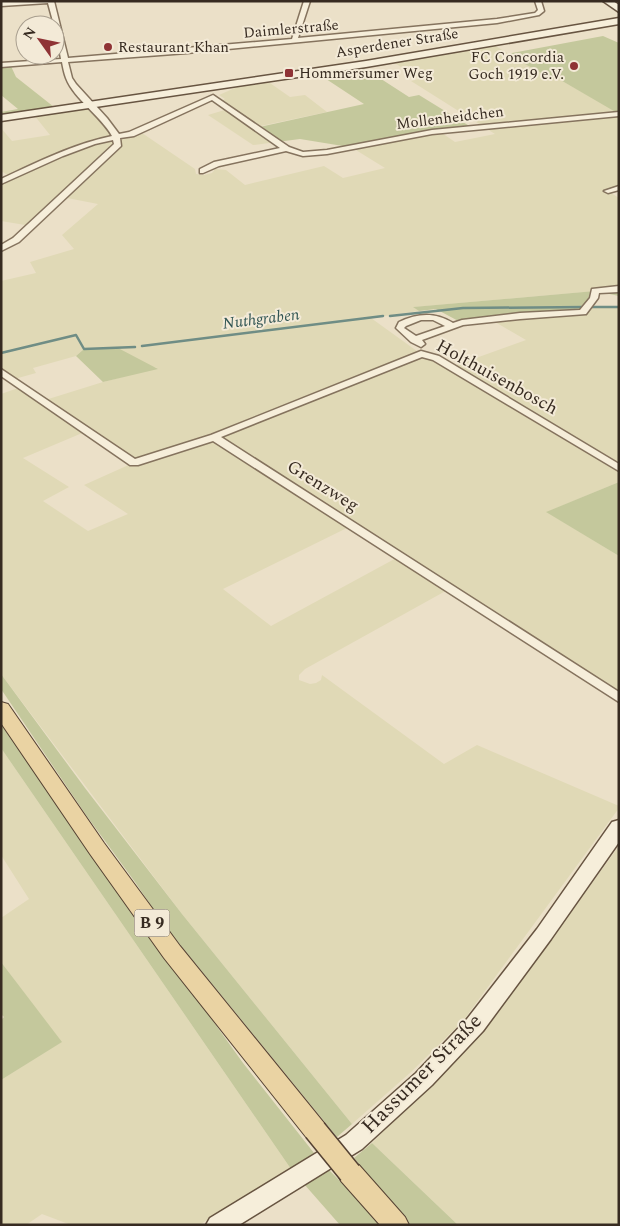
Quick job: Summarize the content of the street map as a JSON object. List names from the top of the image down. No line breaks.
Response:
{"streets":{"main road":["Asperdener Straße","B 9","Hassumer Straße"],"street":["Daimlerstraße","Mollenheidchen","Holthuisenbosch","Grenzweg"]},"crossings":[["Holthuisenbosch","Grenzweg"]],"water":["Nuthgraben"],"places":{"other":["Restaurant Khan","FC Concordia Goch 1919 e.V."],"transit":["Hommersumer Weg"]},"north":"top left"}
